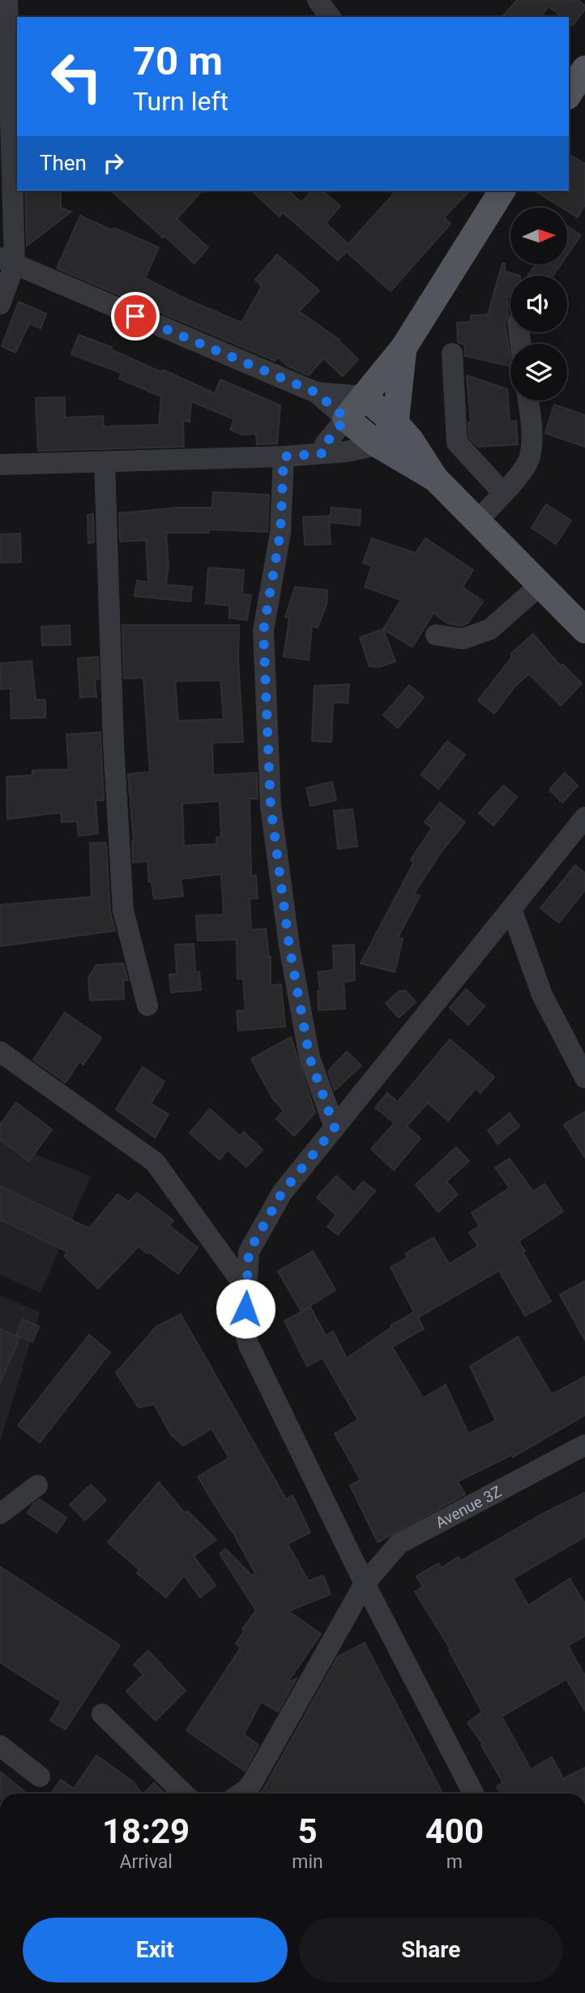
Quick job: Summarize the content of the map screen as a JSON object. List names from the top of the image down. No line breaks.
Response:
{"streets":{"street":["Avenue 3Z"]},"north":"right","page":{"turn":["70 m","Turn left"],"then":"Then","eta":["18:29","Arrival","5","min","400","m"],"buttons":["Exit","Share"]}}
